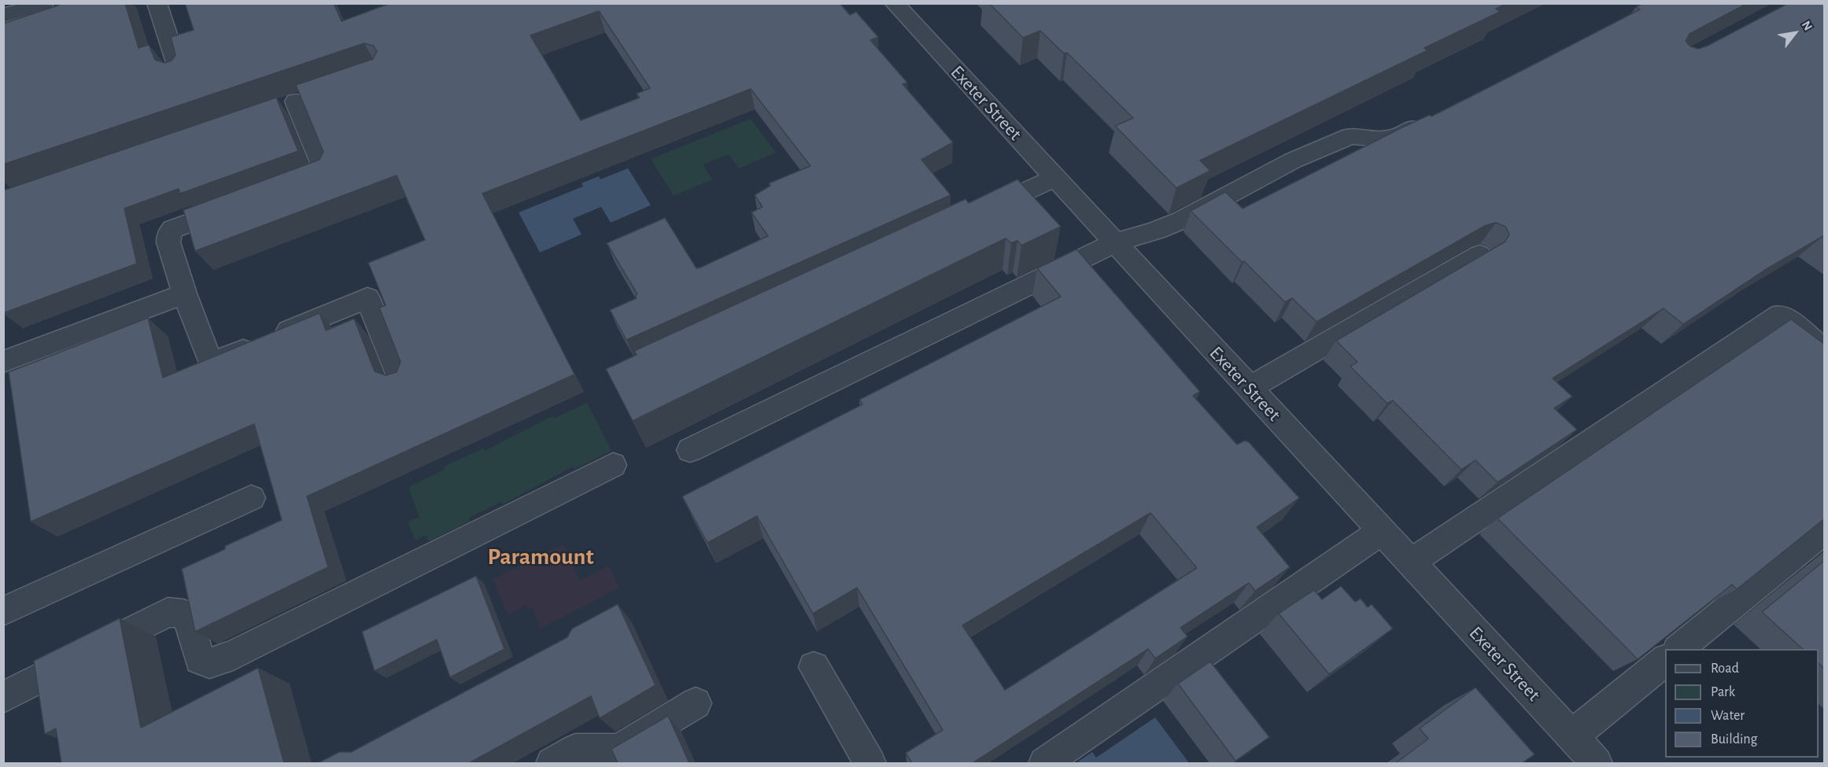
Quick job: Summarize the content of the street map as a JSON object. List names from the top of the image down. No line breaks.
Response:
{"streets":{"street":["Exeter Street"]},"districts":["Paramount"],"legend":["Road","Park","Water","Building"],"north":"top right"}
